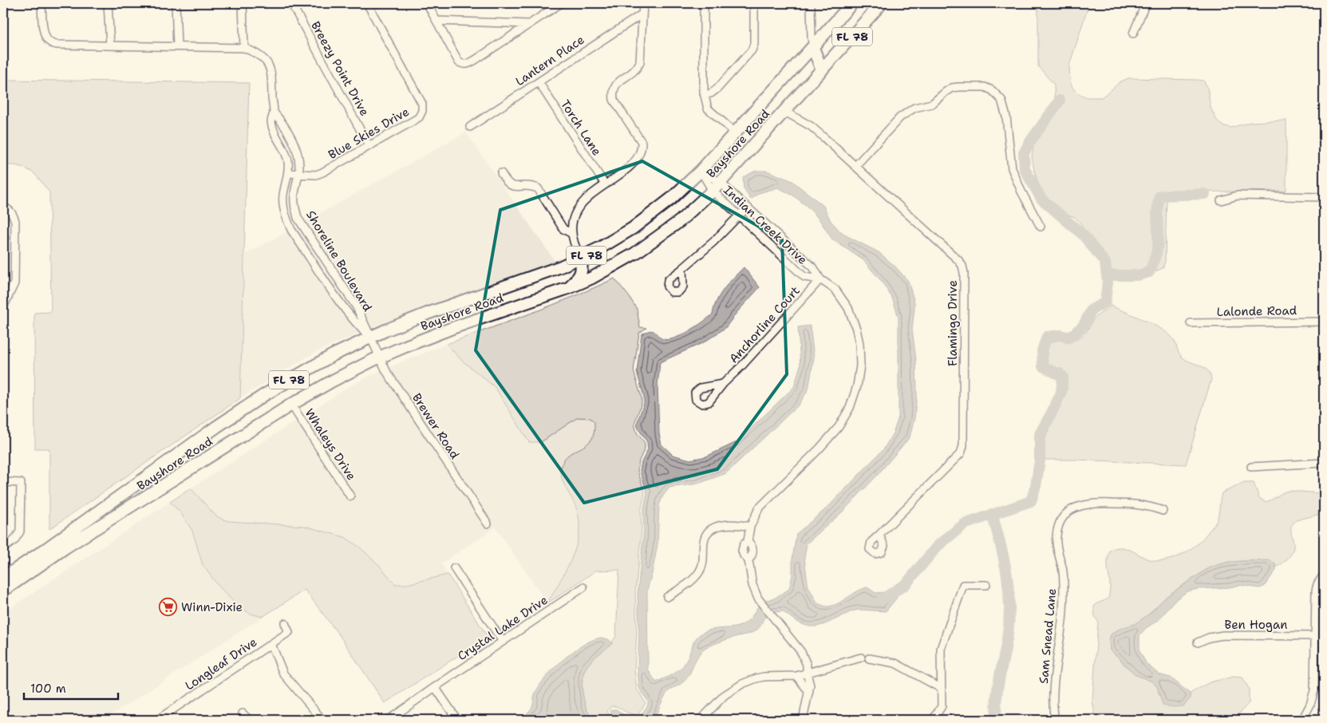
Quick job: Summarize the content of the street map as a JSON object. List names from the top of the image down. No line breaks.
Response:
{"streets":{"main road":["FL 78","Bayshore Road"],"street":["Lantern Place","Breezy Point Drive","Torch Lane","Blue Skies Drive","Indian Creek Drive","Shoreline Boulevard","Lalonde Road","Flamingo Drive","Anchorline Court","Brewer Road","Whaleys Drive","Ben Hogan","Crystal Lake Drive","Sam Snead Lane","Longleaf Drive"]},"crossings":[["Lantern Place","Torch Lane"],["Breezy Point Drive","Blue Skies Drive"],["Blue Skies Drive","Shoreline Boulevard"],["Bayshore Road","Indian Creek Drive"],["Bayshore Road","Shoreline Boulevard"],["Bayshore Road","Flamingo Drive"],["Bayshore Road","Brewer Road"],["Bayshore Road","Whaleys Drive"],["Indian Creek Drive","Anchorline Court"],["Shoreline Boulevard","Brewer Road"]],"places":{"supermarket":["Winn-Dixie"]},"scale_bar":"100 m"}
